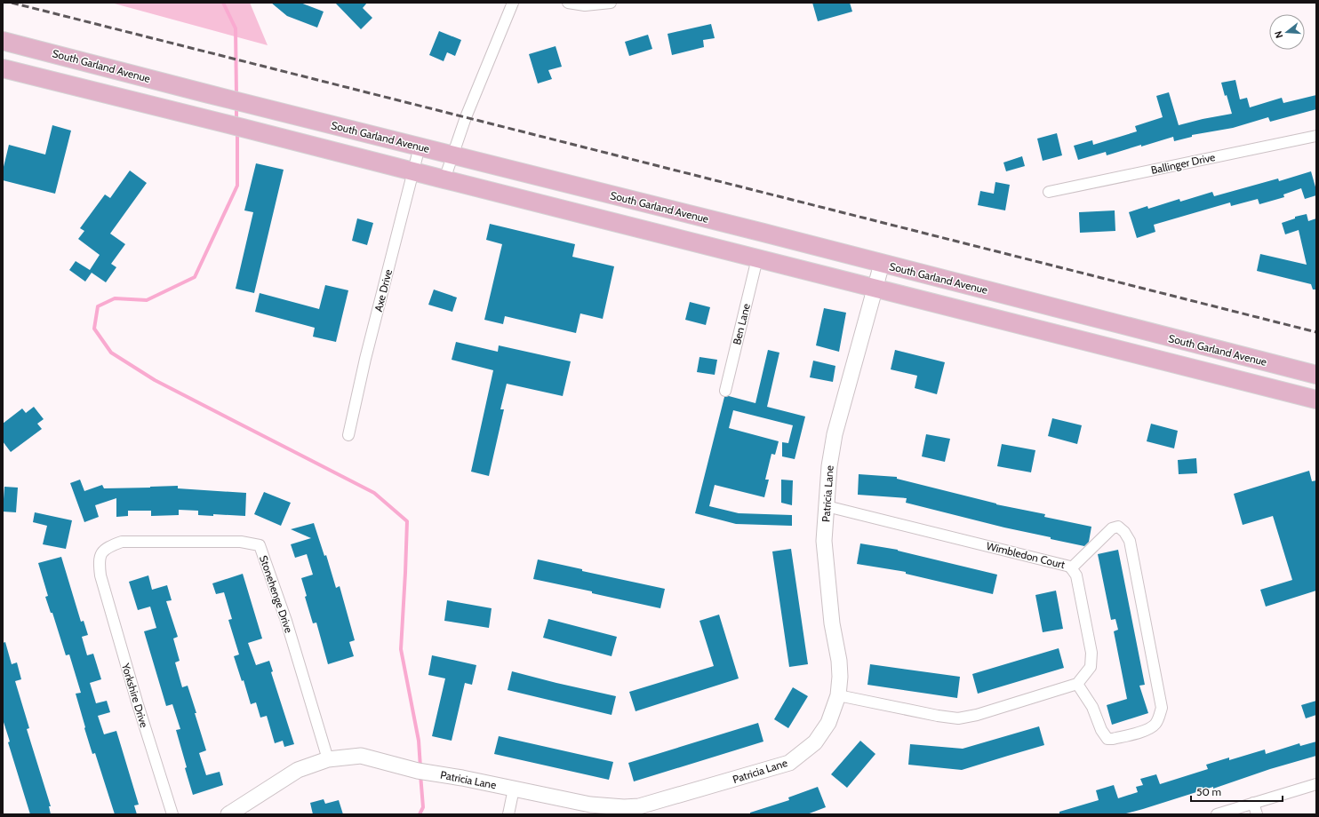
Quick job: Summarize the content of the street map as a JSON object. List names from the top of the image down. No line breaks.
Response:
{"streets":{"main road":["South Garland Avenue"],"street":["Ballinger Drive","Axe Drive","Ben Lane","Patricia Lane","Wimbledon Court","Stonehenge Drive","Yorkshire Drive"]},"crossings":[["South Garland Avenue","Axe Drive"],["South Garland Avenue","Patricia Lane"],["Patricia Lane","Wimbledon Court"],["Patricia Lane","Stonehenge Drive"],["Stonehenge Drive","Yorkshire Drive"]],"scale_bar":"50 m","north":"left"}
